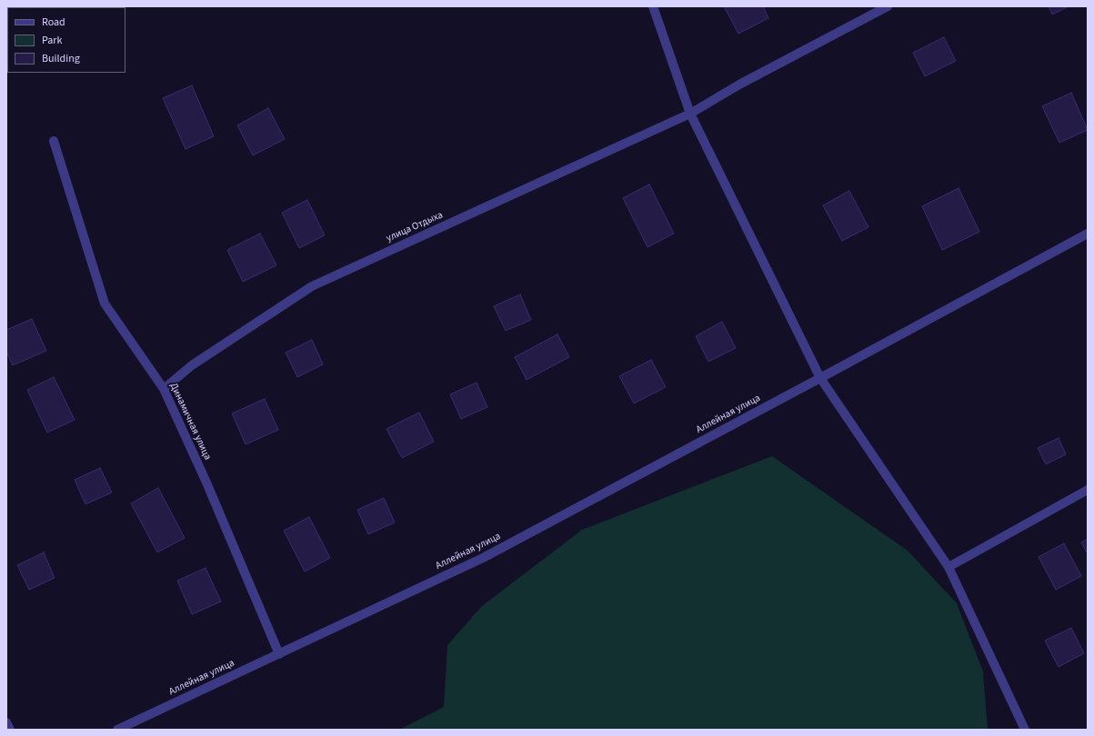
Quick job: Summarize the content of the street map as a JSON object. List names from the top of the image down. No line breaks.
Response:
{"streets":{"street":["улица Отдыха","Аллейная улица","Динамичная улица"]},"crossings":[["улица Отдыха","Динамичная улица"],["Аллейная улица","Динамичная улица"]],"legend":["Road","Park","Building"]}
